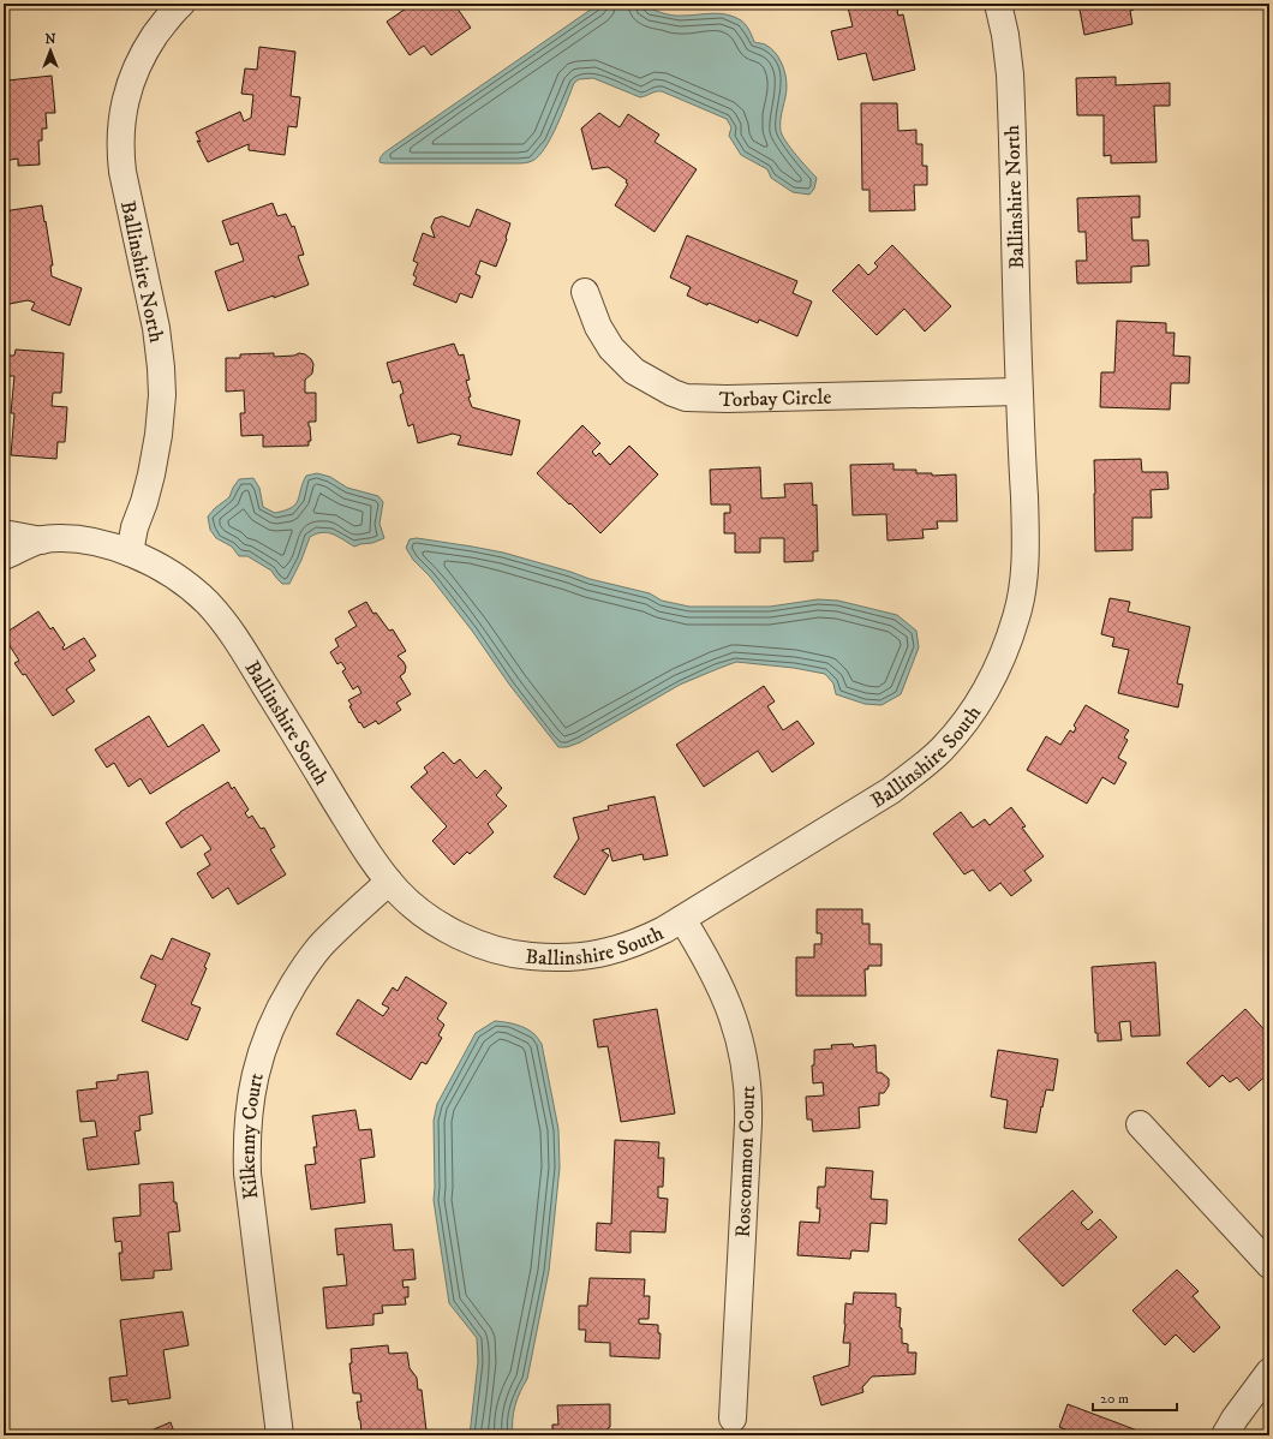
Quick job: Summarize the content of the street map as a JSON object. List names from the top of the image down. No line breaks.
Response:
{"streets":{"street":["Ballinshire North","Torbay Circle","Ballinshire South","Kilkenny Court","Roscommon Court"]},"crossings":[["Ballinshire North","Torbay Circle"],["Ballinshire North","Ballinshire South"],["Torbay Circle","Ballinshire South"],["Ballinshire South","Kilkenny Court"],["Ballinshire South","Roscommon Court"]],"scale_bar":"20 m","north":"top"}
